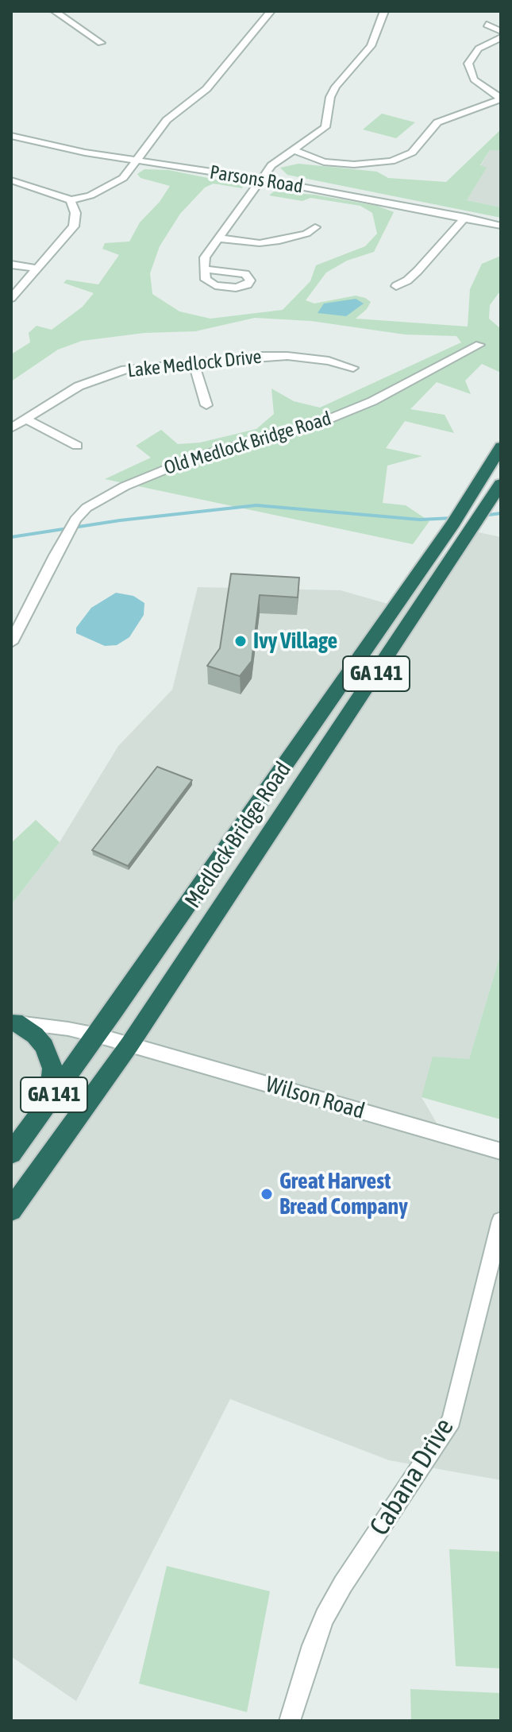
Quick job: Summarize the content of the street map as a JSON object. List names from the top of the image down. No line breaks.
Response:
{"streets":{"highway":["GA 141","Medlock Bridge Road"],"street":["Parsons Road","Lake Medlock Drive","Old Medlock Bridge Road","Wilson Road","Cabana Drive"]},"crossings":[["Medlock Bridge Road","Wilson Road"]],"places":["Ivy Village","Great Harvest Bread Company"]}
